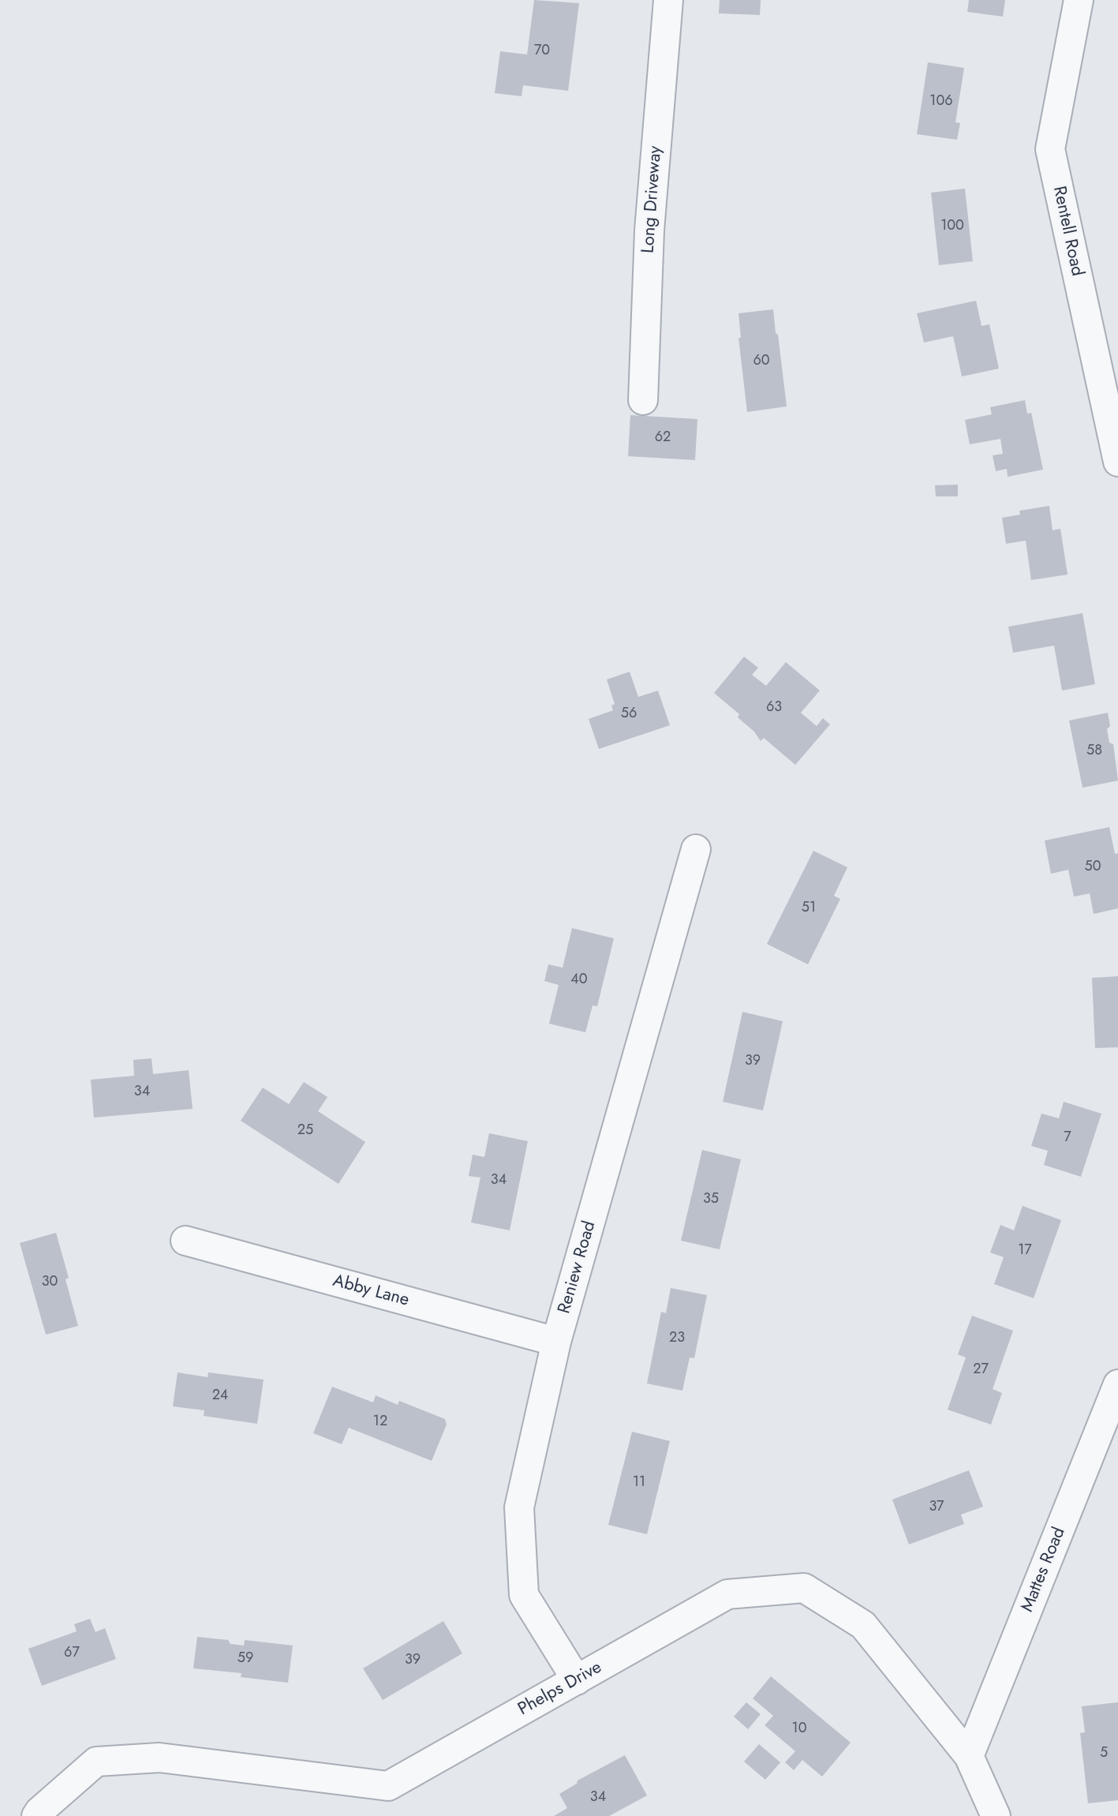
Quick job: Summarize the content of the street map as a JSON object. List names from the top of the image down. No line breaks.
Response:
{"streets":{"street":["Long Driveway","Rentell Road","Reniew Road","Abby Lane","Mattes Road","Phelps Drive"]},"crossings":[["Reniew Road","Abby Lane"],["Reniew Road","Phelps Drive"],["Mattes Road","Phelps Drive"]],"house_numbers":["70","106","100","60","62","63","56","58","50","51","40","39","34","25","7","34","35","17","30","23","27","24","12","11","37","67","59","39","10","5","34"]}
